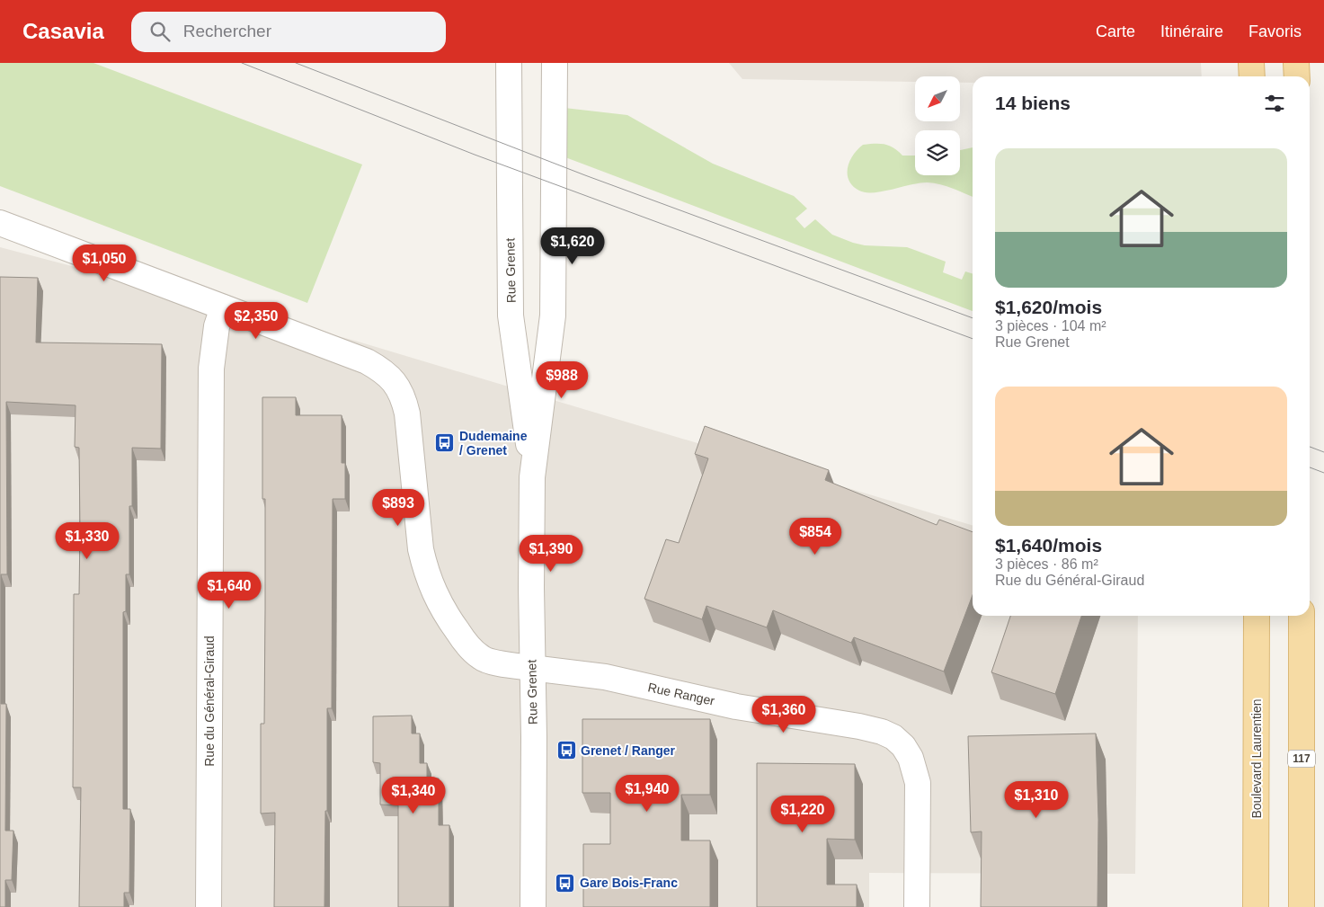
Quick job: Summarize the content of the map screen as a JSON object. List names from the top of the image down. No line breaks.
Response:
{"streets":{"main road":["Boulevard Laurentien","117"],"street":["Rue Grenet","Rue Ranger","Rue du Général-Giraud"]},"crossings":[["Rue Grenet","Rue Ranger"],["Rue Ranger","Rue du Général-Giraud"]],"places":{"bus stop":["Dudemaine / Grenet","Grenet / Ranger","Gare Bois-Franc"]},"north":"bottom left","page":{"header":"Casavia","search":"Rechercher","nav":["Carte","Itinéraire","Favoris"],"heading":"14 biens","list":[{"name":"$1,620/mois","note":"3 pièces · 104 m² · Rue Grenet"},{"name":"$1,640/mois","note":"3 pièces · 86 m² · Rue du Général-Giraud"}],"price":["$1,620","$1,050","$2,350","$988","$893","$854","$1,330","$1,390","$1,640","$1,360","$1,940","$1,340","$1,310","$1,220"]}}
